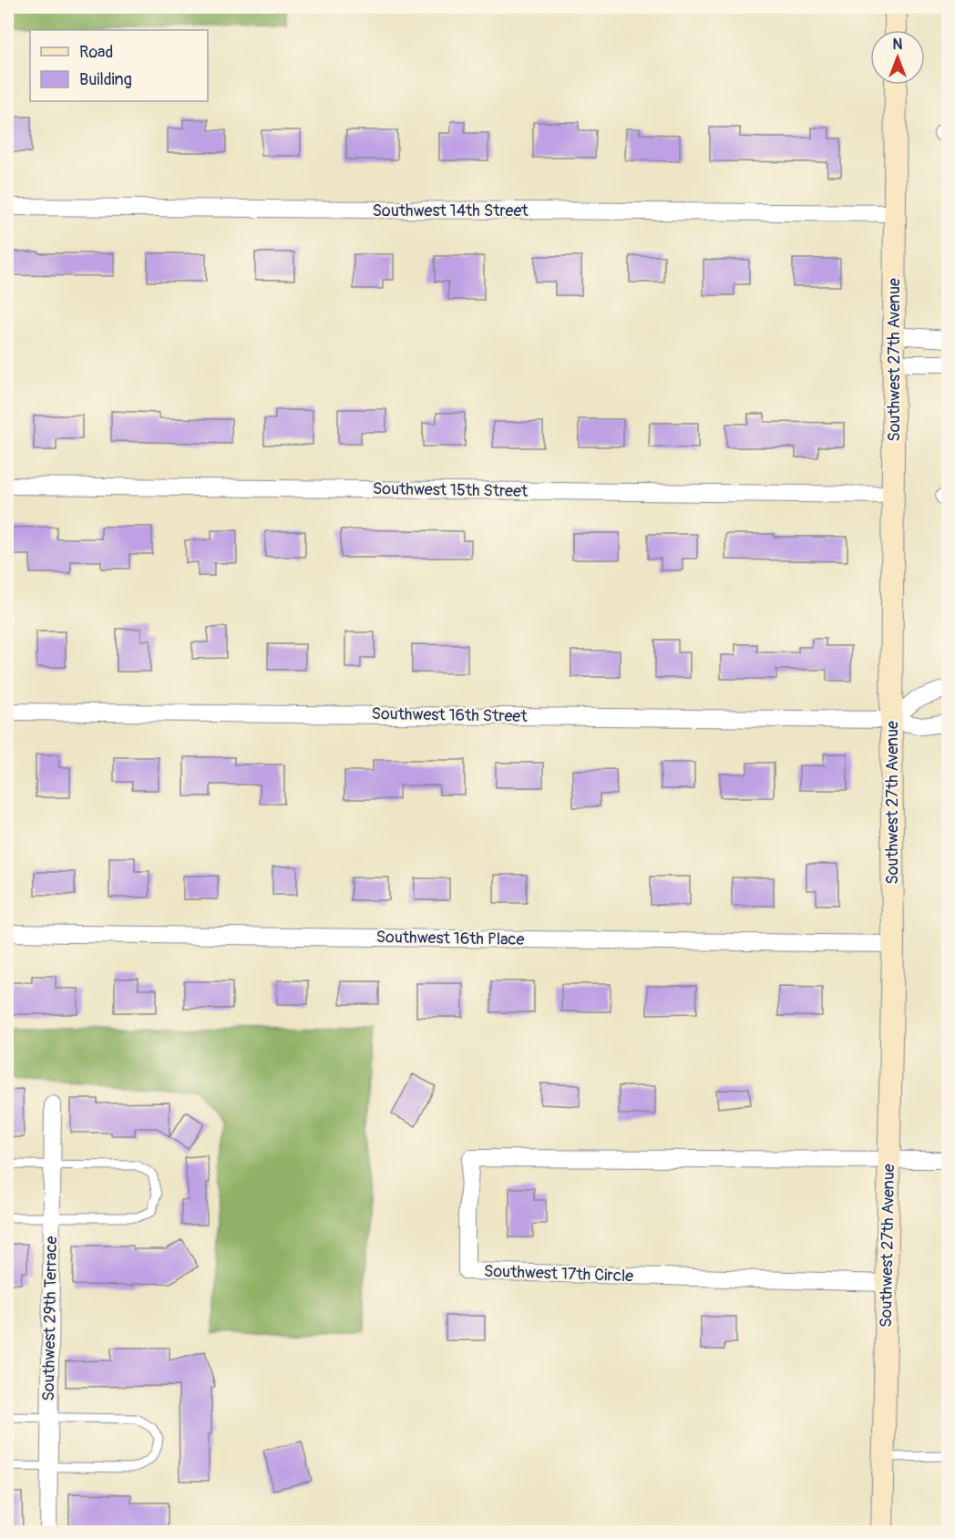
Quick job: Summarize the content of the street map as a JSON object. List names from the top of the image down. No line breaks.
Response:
{"streets":{"main road":["Southwest 27th Avenue"],"street":["Southwest 14th Street","Southwest 15th Street","Southwest 16th Street","Southwest 16th Place","Southwest 17th Circle","Southwest 29th Terrace"]},"crossings":[["Southwest 14th Street","Southwest 27th Avenue"],["Southwest 27th Avenue","Southwest 15th Street"],["Southwest 27th Avenue","Southwest 16th Street"],["Southwest 27th Avenue","Southwest 16th Place"],["Southwest 27th Avenue","Southwest 17th Circle"]],"legend":["Road","Building"],"north":"top"}
